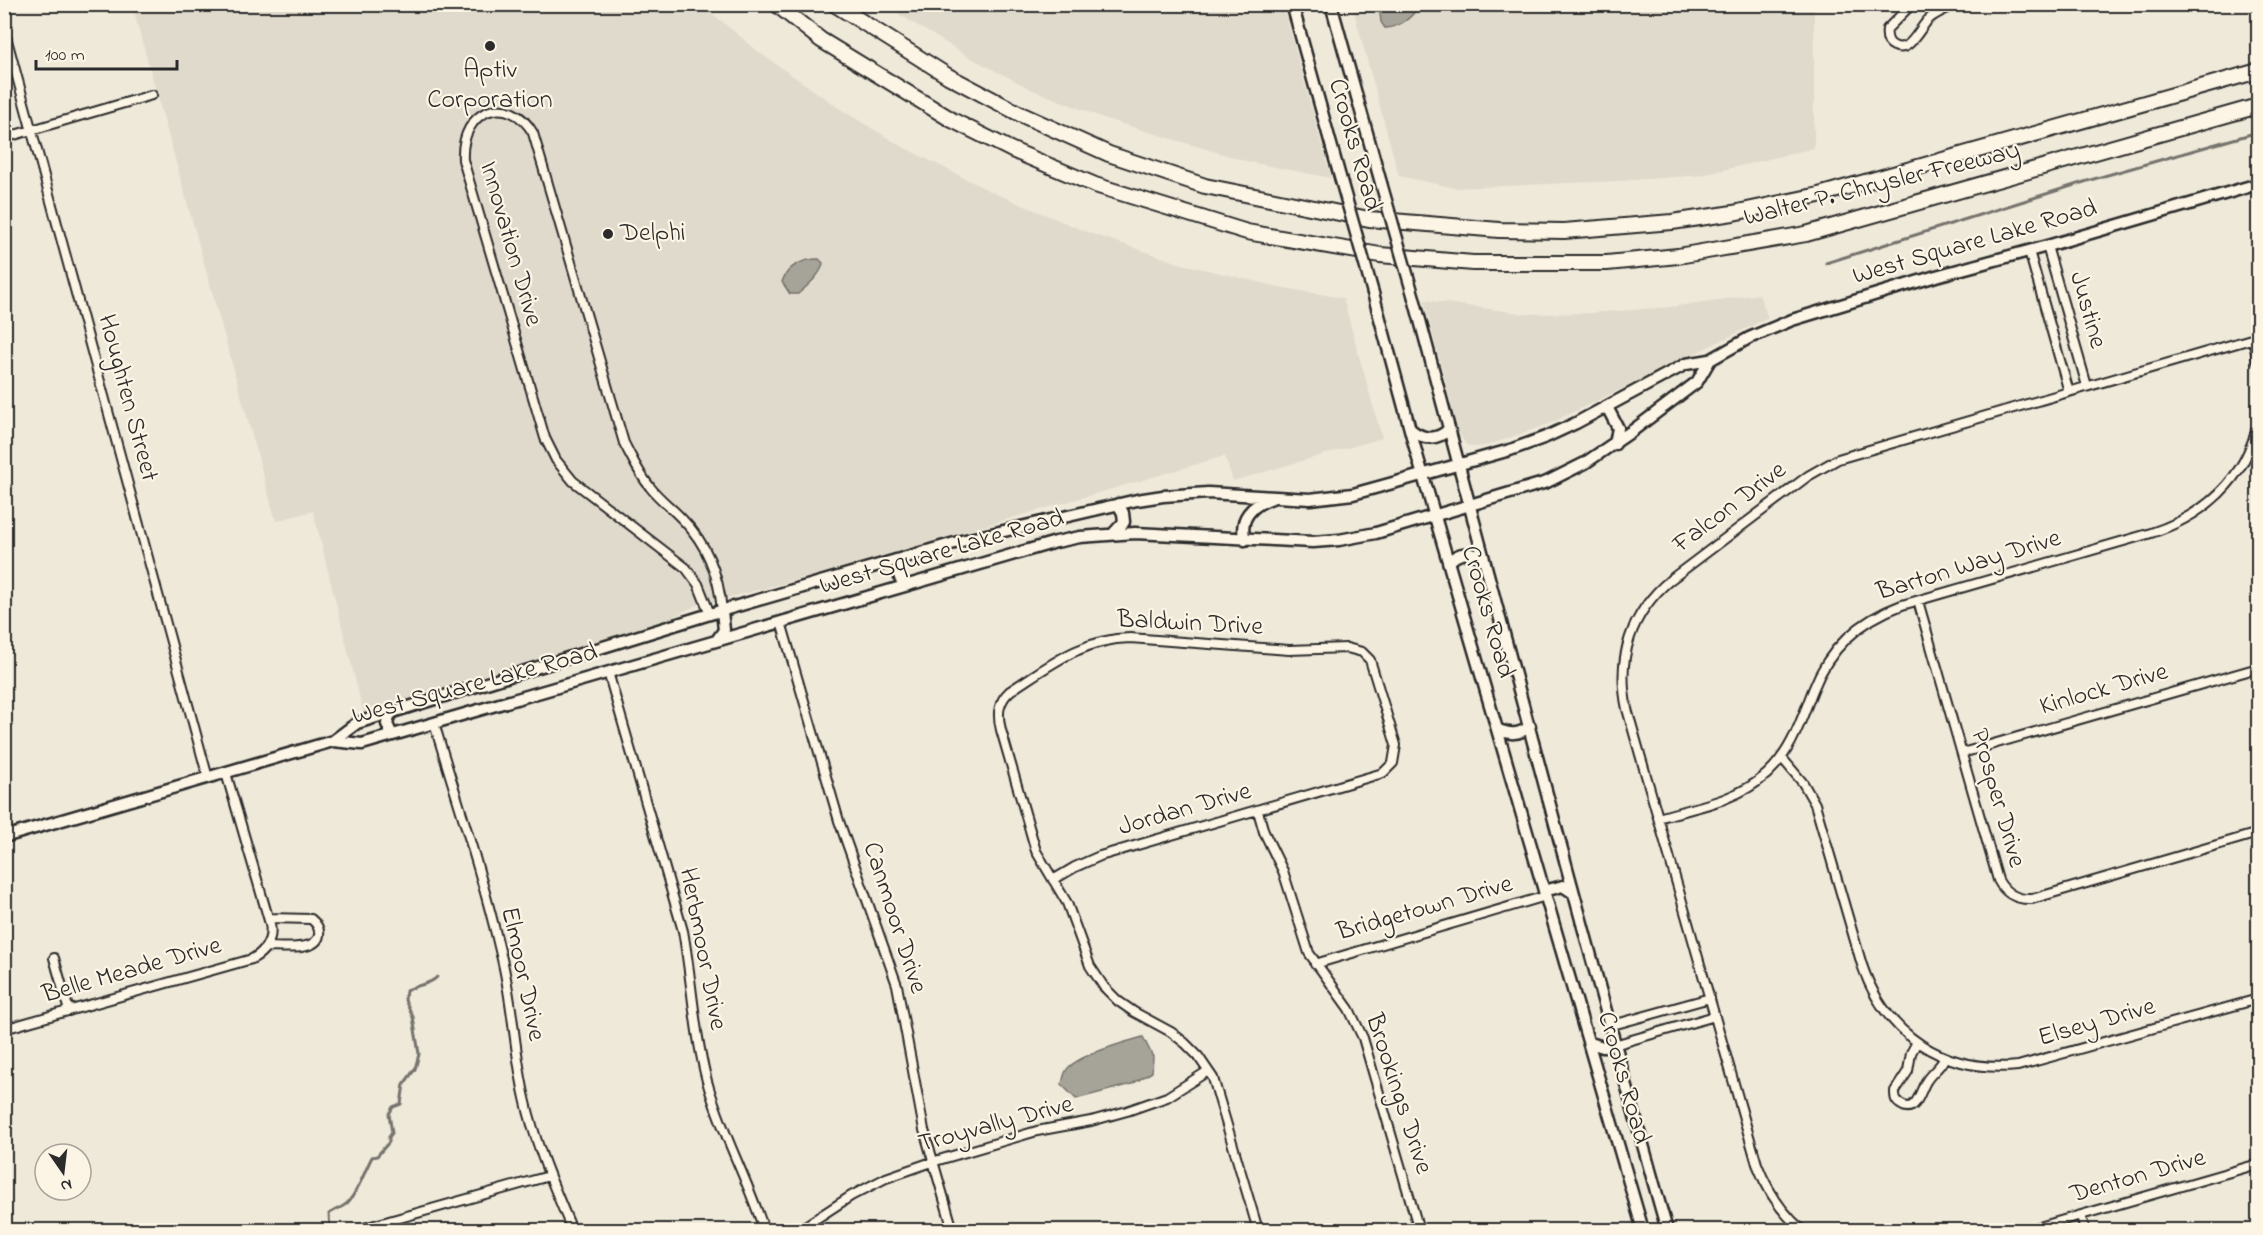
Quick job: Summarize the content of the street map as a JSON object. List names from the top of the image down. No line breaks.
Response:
{"streets":{"highway":["Walter P. Chrysler Freeway"],"main road":["Crooks Road","West Square Lake Road"],"street":["Innovation Drive","Justine","Houghten Street","Falcon Drive","Barton Way Drive","Baldwin Drive","Kinlock Drive","Prosper Drive","Jordan Drive","Bridgetown Drive","Canmoor Drive","Herbmoor Drive","Belle Meade Drive","Elmoor Drive","Elsey Drive","Brookings Drive","Troyvally Drive","Denton Drive"]},"crossings":[["Crooks Road","West Square Lake Road"],["Crooks Road","Bridgetown Drive"],["West Square Lake Road","Innovation Drive"],["West Square Lake Road","Justine"],["West Square Lake Road","Houghten Street"],["West Square Lake Road","Canmoor Drive"],["West Square Lake Road","Herbmoor Drive"],["West Square Lake Road","Elmoor Drive"],["Justine","Falcon Drive"],["Falcon Drive","Barton Way Drive"],["Barton Way Drive","Prosper Drive"],["Barton Way Drive","Elsey Drive"],["Baldwin Drive","Jordan Drive"],["Kinlock Drive","Prosper Drive"],["Jordan Drive","Brookings Drive"],["Bridgetown Drive","Brookings Drive"],["Canmoor Drive","Troyvally Drive"]],"places":["Aptiv Corporation","Delphi"],"scale_bar":"100 m","north":"bottom"}
